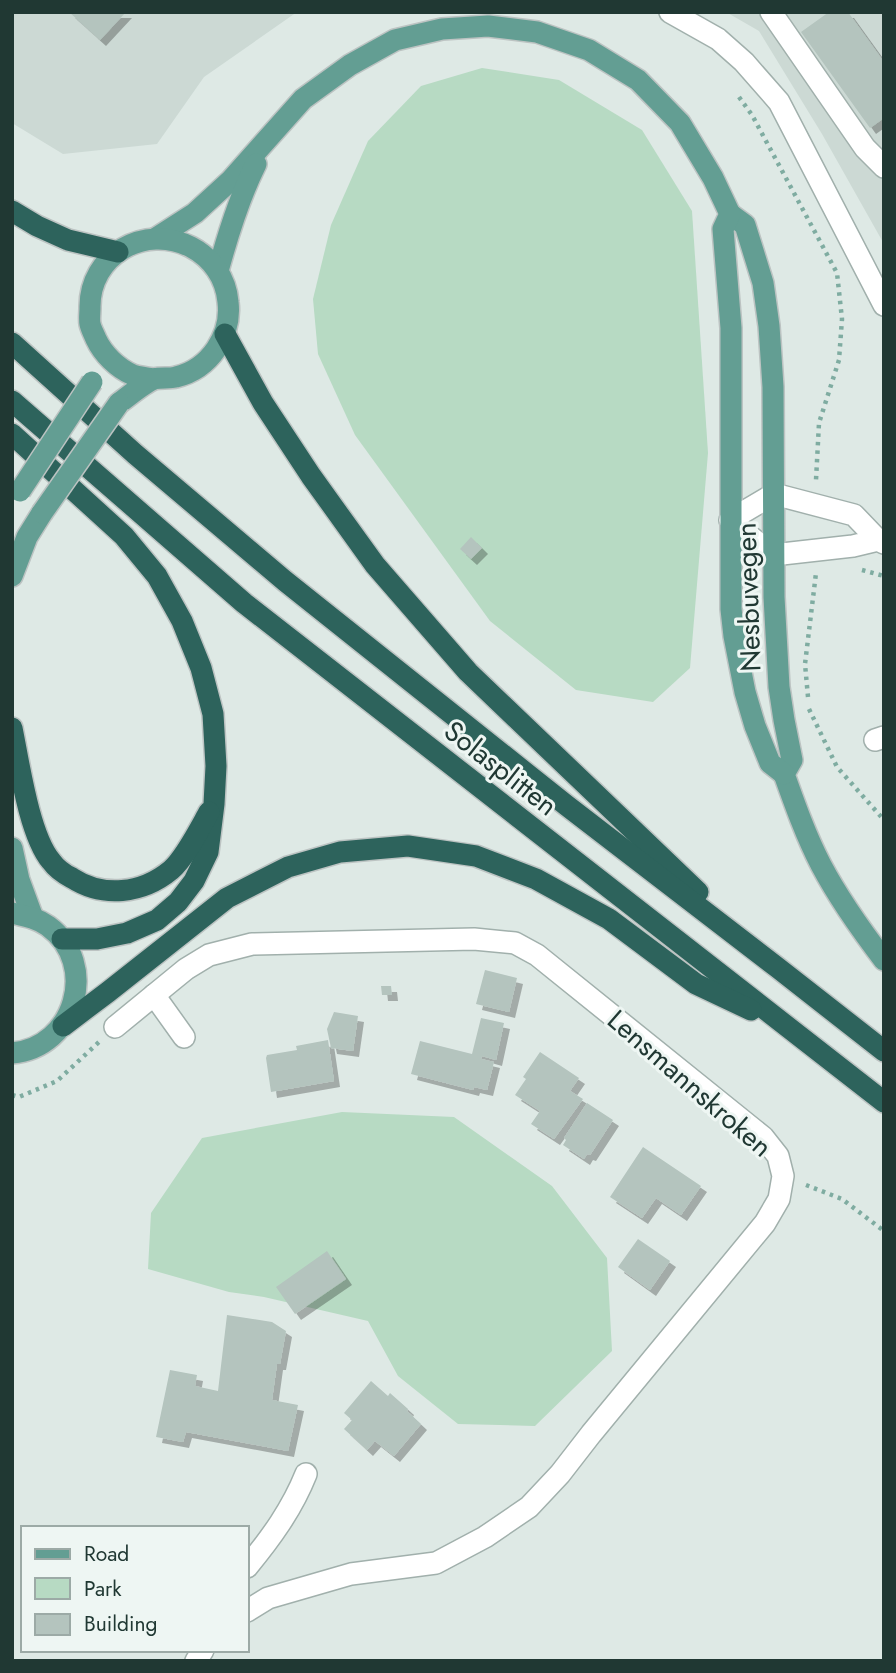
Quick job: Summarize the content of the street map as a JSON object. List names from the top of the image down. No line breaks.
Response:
{"streets":{"highway":["Solasplitten"],"main road":["Nesbuvegen"],"street":["Lensmannskroken"]},"legend":["Road","Park","Building"]}
